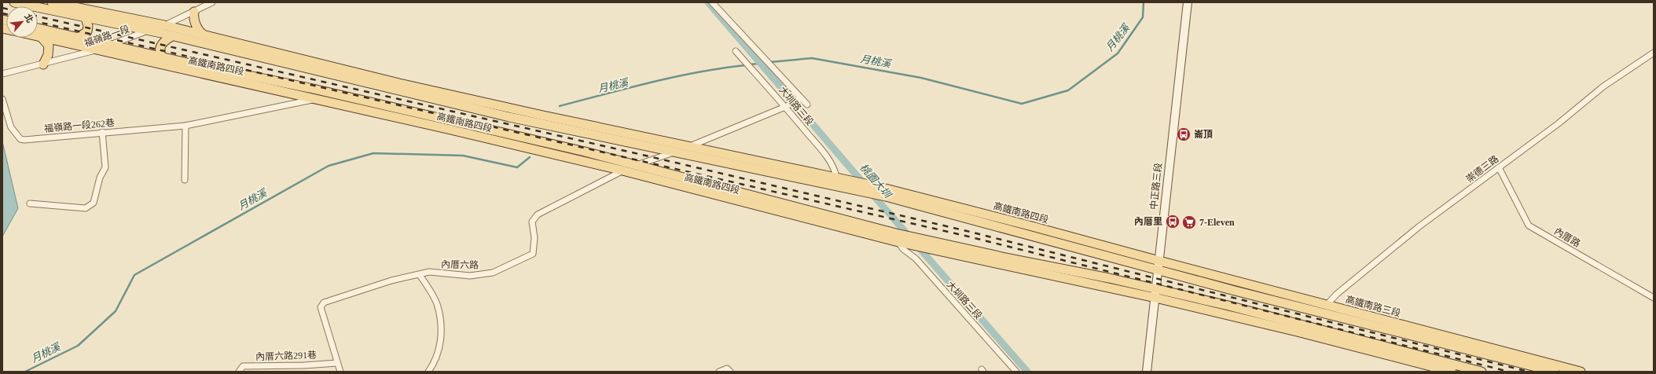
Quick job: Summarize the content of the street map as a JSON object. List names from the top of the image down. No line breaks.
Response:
{"streets":{"main road":["高鐵南路四段","中正路三段","高鐵南路三段"],"street":["福嶺路一段","大圳路三段","福嶺路一段262巷","崇德三路","內厝路","內厝六路","內厝六路291巷"]},"crossings":[["福嶺路一段","高鐵南路四段"],["高鐵南路四段","大圳路三段"],["高鐵南路四段","福嶺路一段262巷"],["高鐵南路四段","中正路三段"],["高鐵南路四段","內厝六路"],["高鐵南路四段","高鐵南路三段"],["崇德三路","內厝路"],["崇德三路","高鐵南路三段"],["中正路三段","高鐵南路三段"],["內厝六路","內厝六路291巷"]],"water":["月桃溪","桃園大圳"],"places":{"bus stop":["崙頂","內厝里"],"supermarket":["7-Eleven"]},"north":"top right"}
